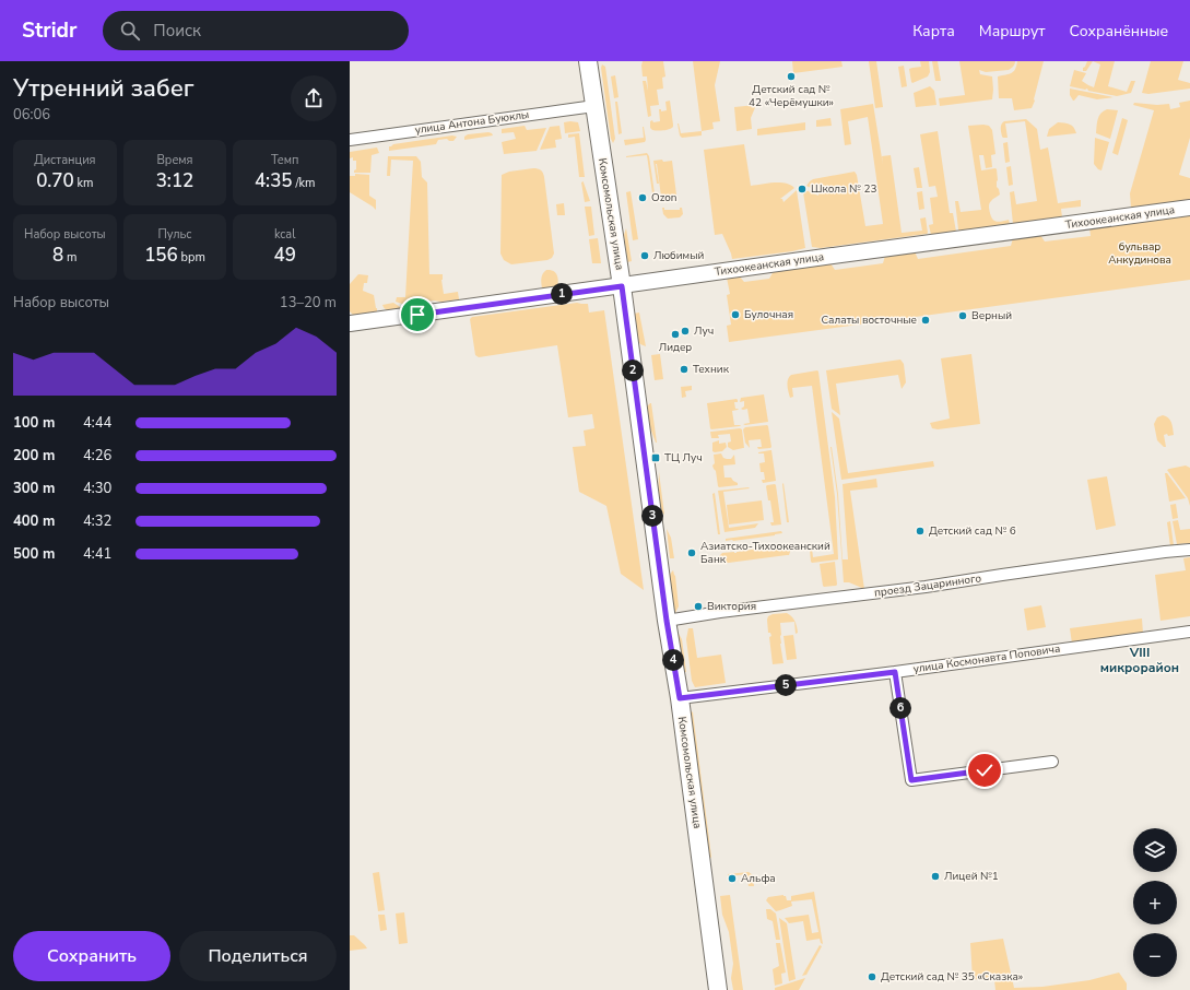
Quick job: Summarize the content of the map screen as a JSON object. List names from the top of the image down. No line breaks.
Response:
{"streets":{"main road":["Комсомольская улица"],"street":["улица Антона Буюклы","Тихоокеанская улица","проезд Зацаринного","улица Космонавта Поповича"]},"crossings":[["улица Антона Буюклы","Комсомольская улица"],["Комсомольская улица","Тихоокеанская улица"],["Комсомольская улица","проезд Зацаринного"],["Комсомольская улица","улица Космонавта Поповича"]],"districts":["VIII микрорайон"],"parks":["бульвар Анкудинова"],"places":{"other":["Детский сад № 42 «Черёмушки»","Школа № 23","Ozon","Любимый","Булочная","Верный","Салаты восточные","Луч","Лидер","Техник","Детский сад № 6","Азиатско-Тихоокеанский Банк","Виктория","Лицей №1","Альфа","Детский сад № 35 «Сказка»"],"transit":["ТЦ Луч"]},"page":{"header":"Stridr","search":"Поиск","nav":["Карта","Маршрут","Сохранённые"],"heading":["Утренний забег","06:06"],"stats":[["Дистанция","0.70 km"],["Время","3:12"],["Темп","4:35 /km"],["Набор высоты","8 m"],["Пульс","156 bpm"],["kcal","49"]],"pins":["1","2","3","4","5","6"],"chart":["Набор высоты","13–20 m"],"list":[{"name":"100 m","note":"4:44"},{"name":"200 m","note":"4:26"},{"name":"300 m","note":"4:30"},{"name":"400 m","note":"4:32"},{"name":"500 m","note":"4:41"}],"map_buttons":["+","−"],"buttons":["Сохранить","Поделиться"]}}
